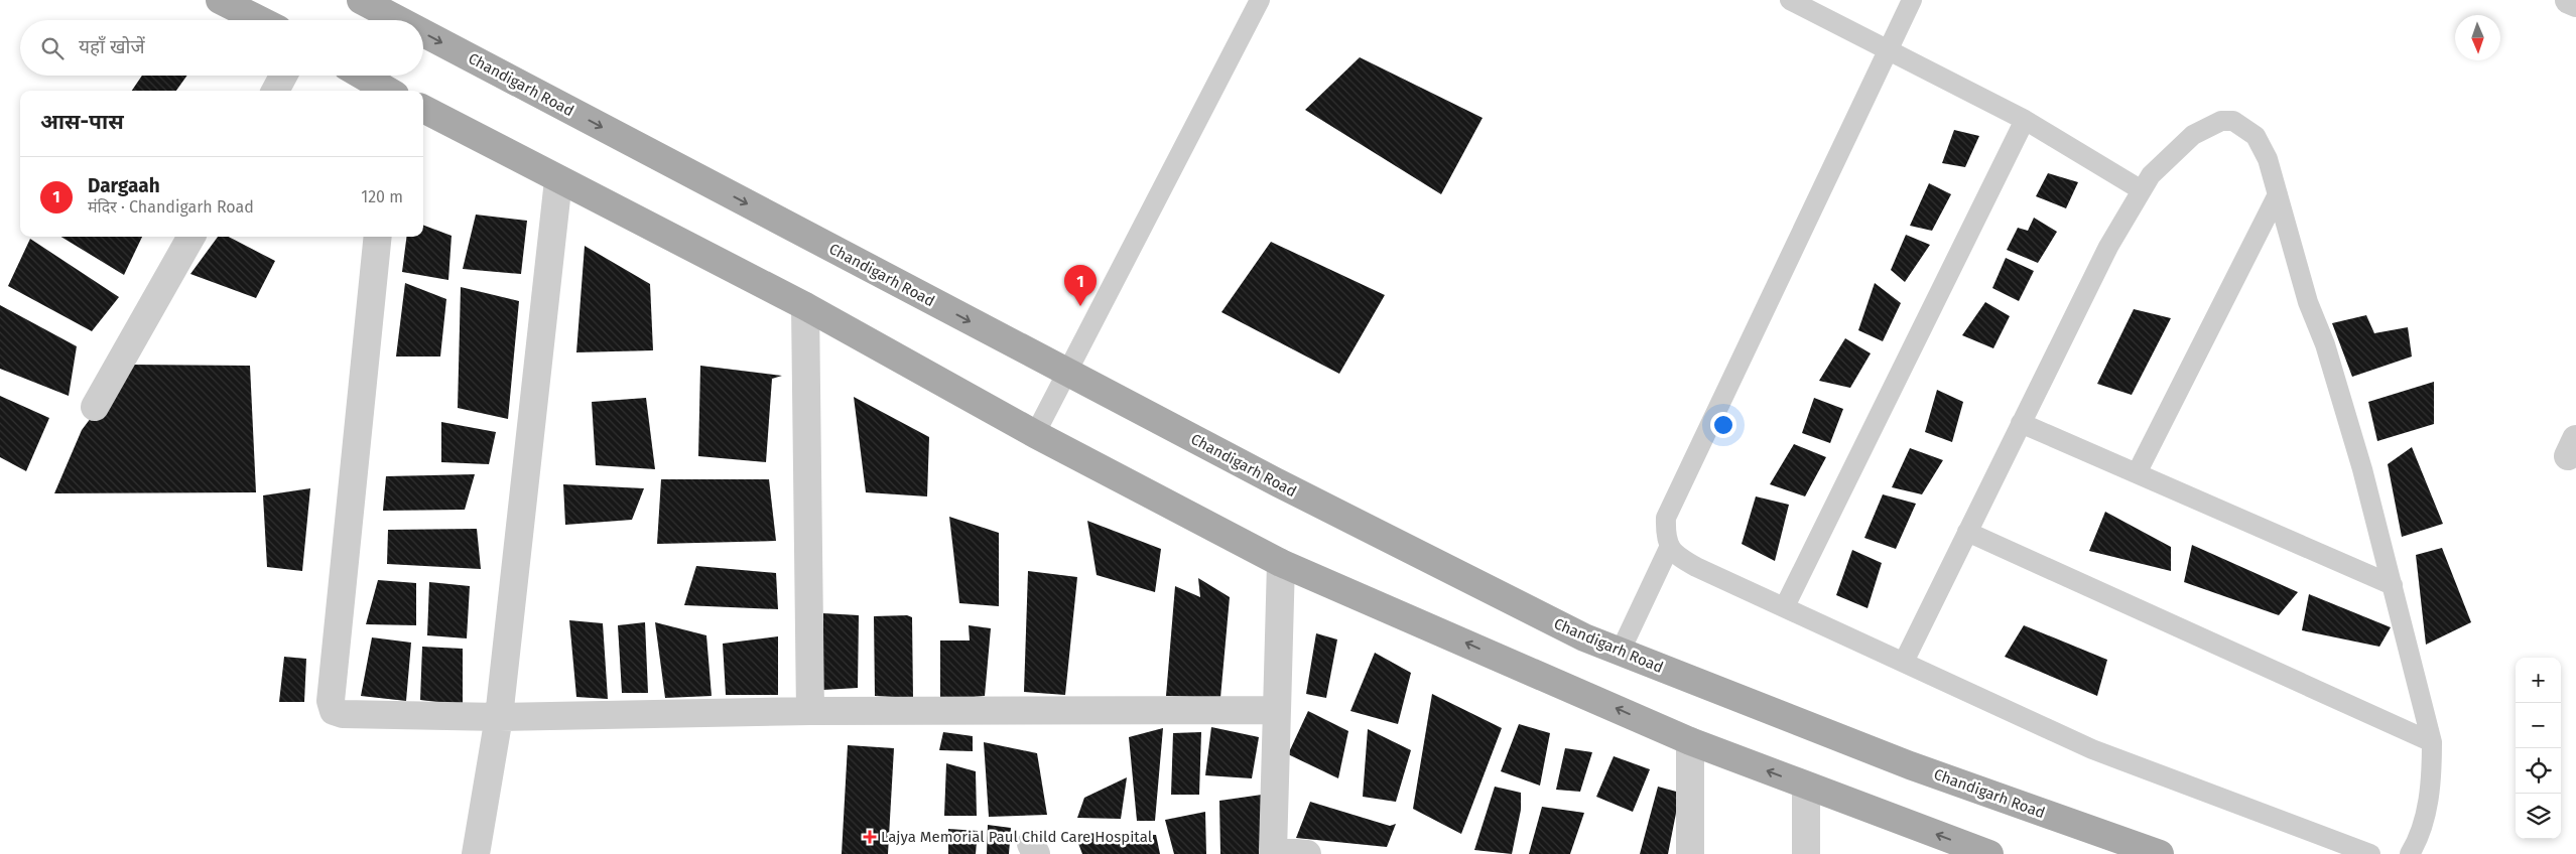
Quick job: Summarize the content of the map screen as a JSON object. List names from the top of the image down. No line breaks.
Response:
{"streets":{"main road":["Chandigarh Road"]},"places":{"health":["Lajya Memorial Paul Child Care Hospital"]},"north":"bottom","page":{"search":"यहाँ खोजें","heading":"आस-पास","list":[{"mark":"1","name":"Dargaah","note":"मंदिर · Chandigarh Road","value":"120 m"}],"pins":"1","map_buttons":["+","−"]}}
